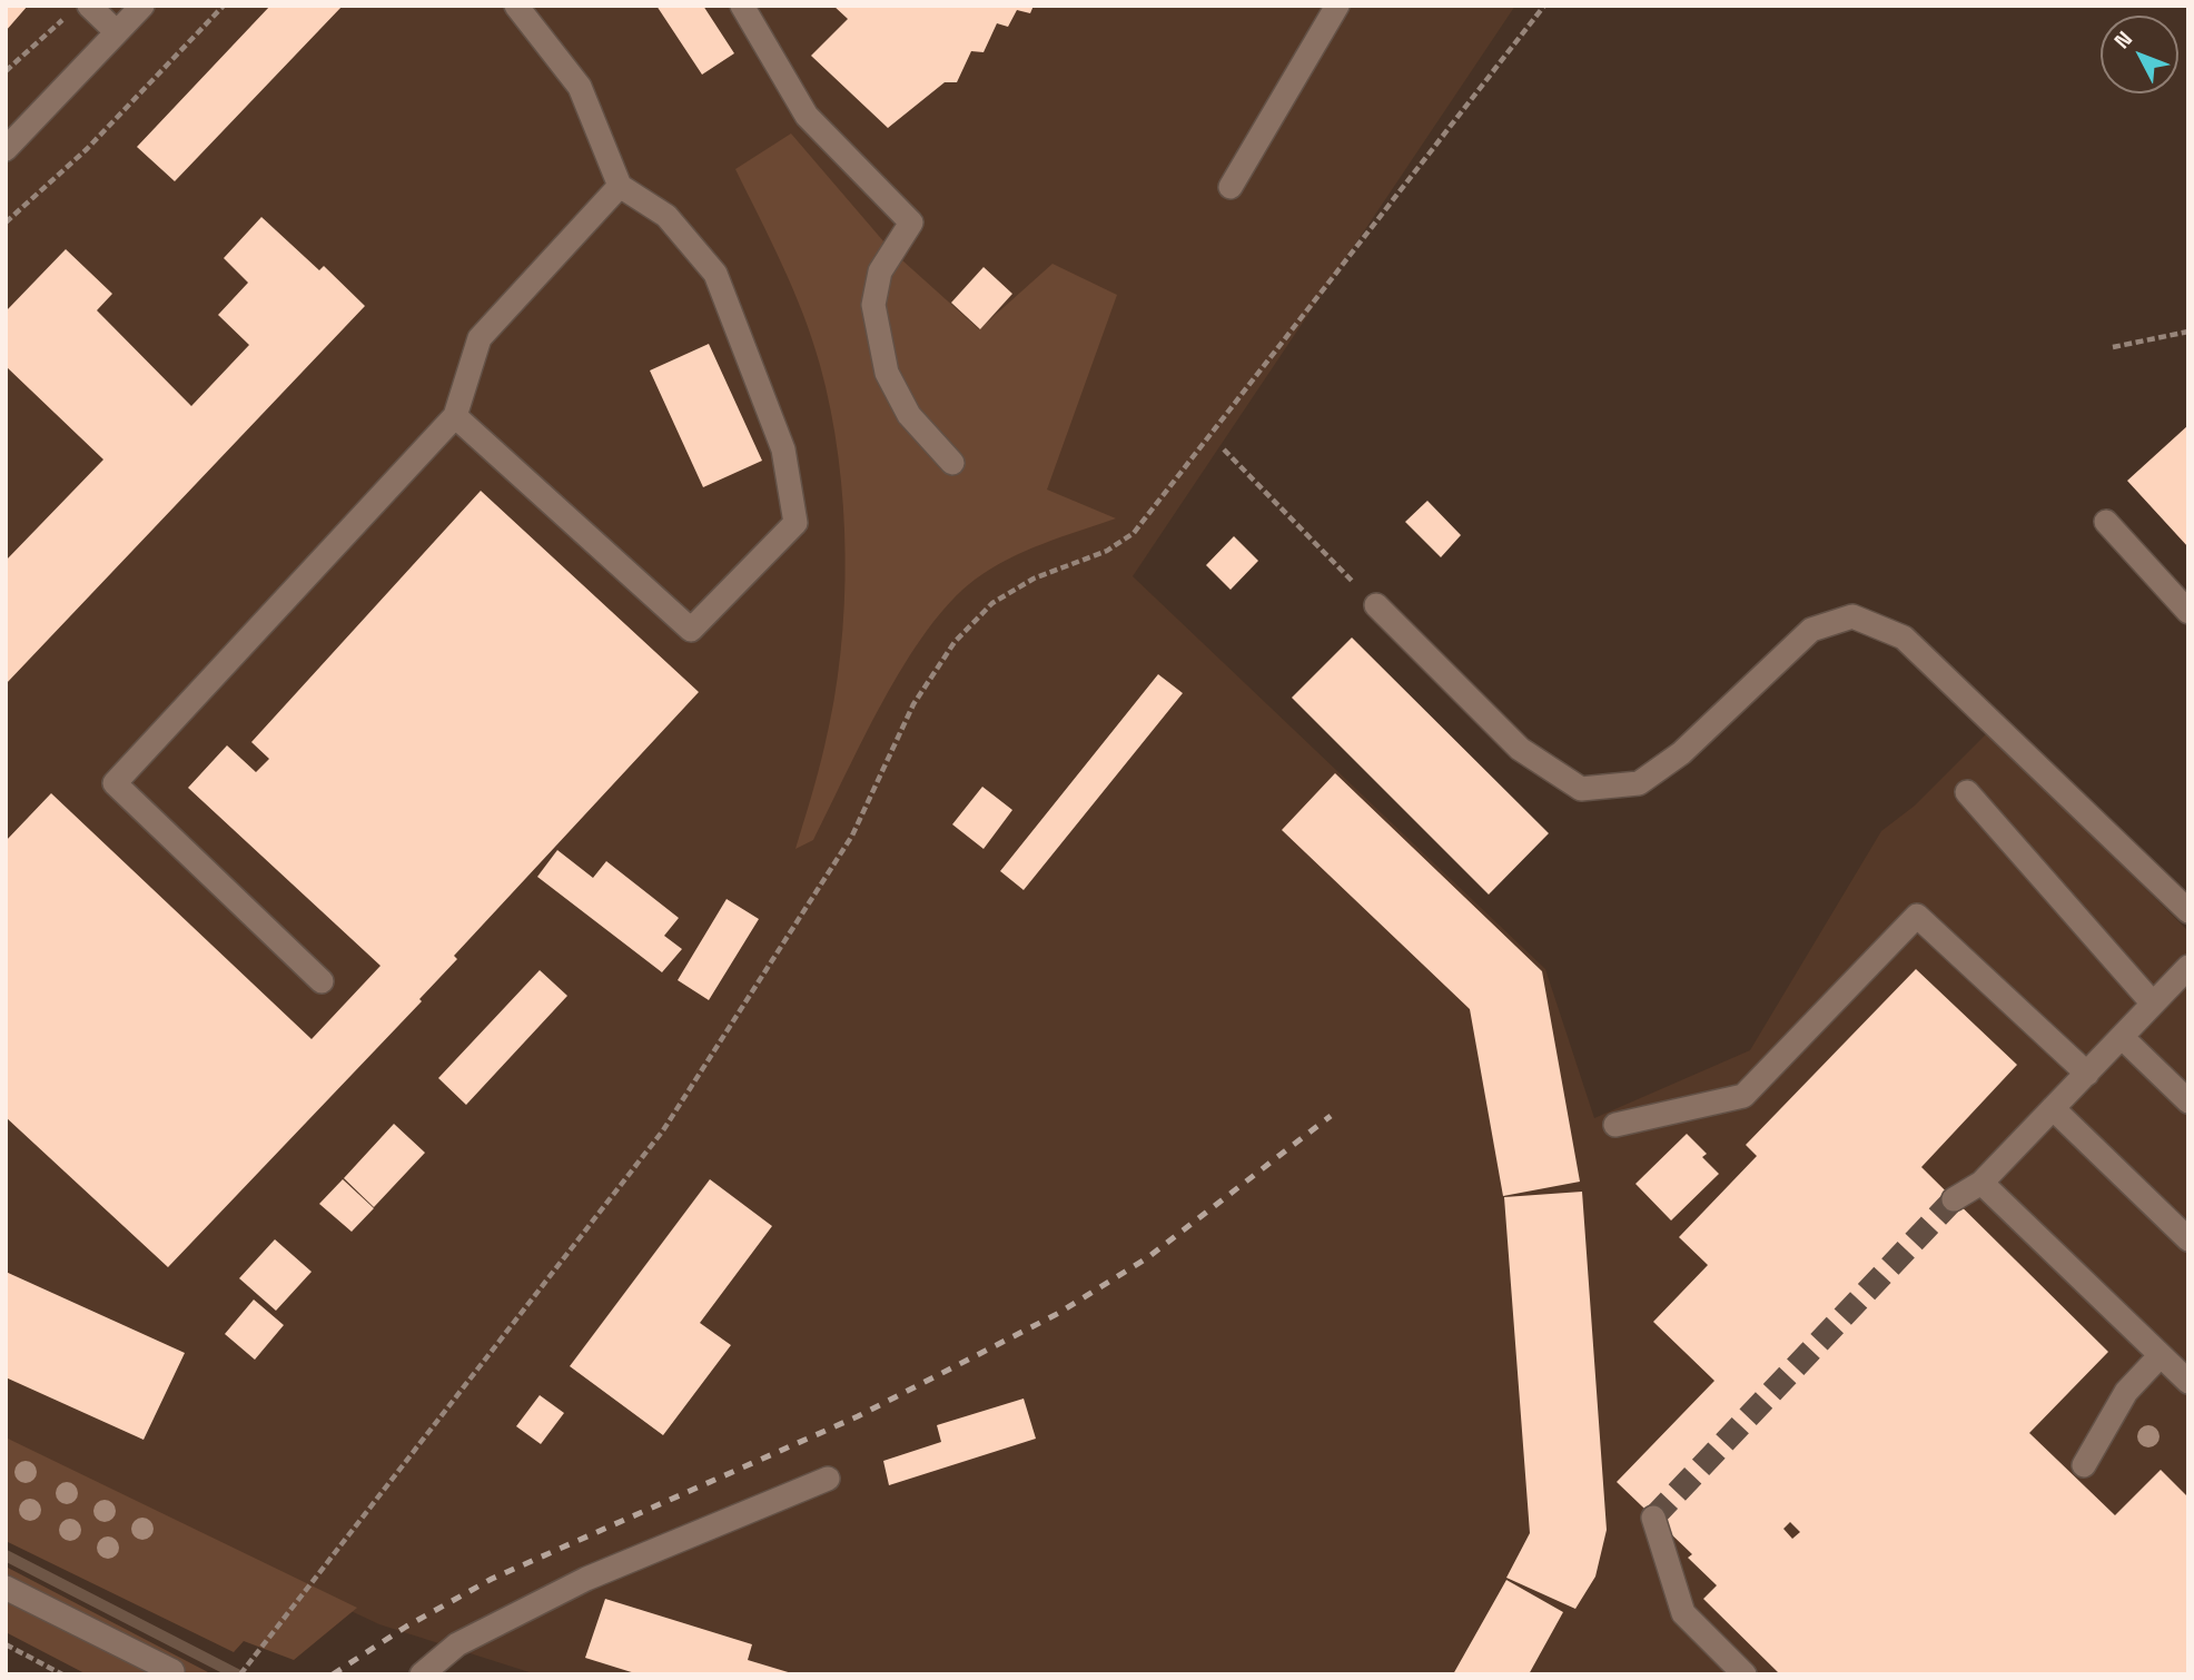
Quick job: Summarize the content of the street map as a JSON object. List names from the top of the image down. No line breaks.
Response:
{"north":"top left"}
